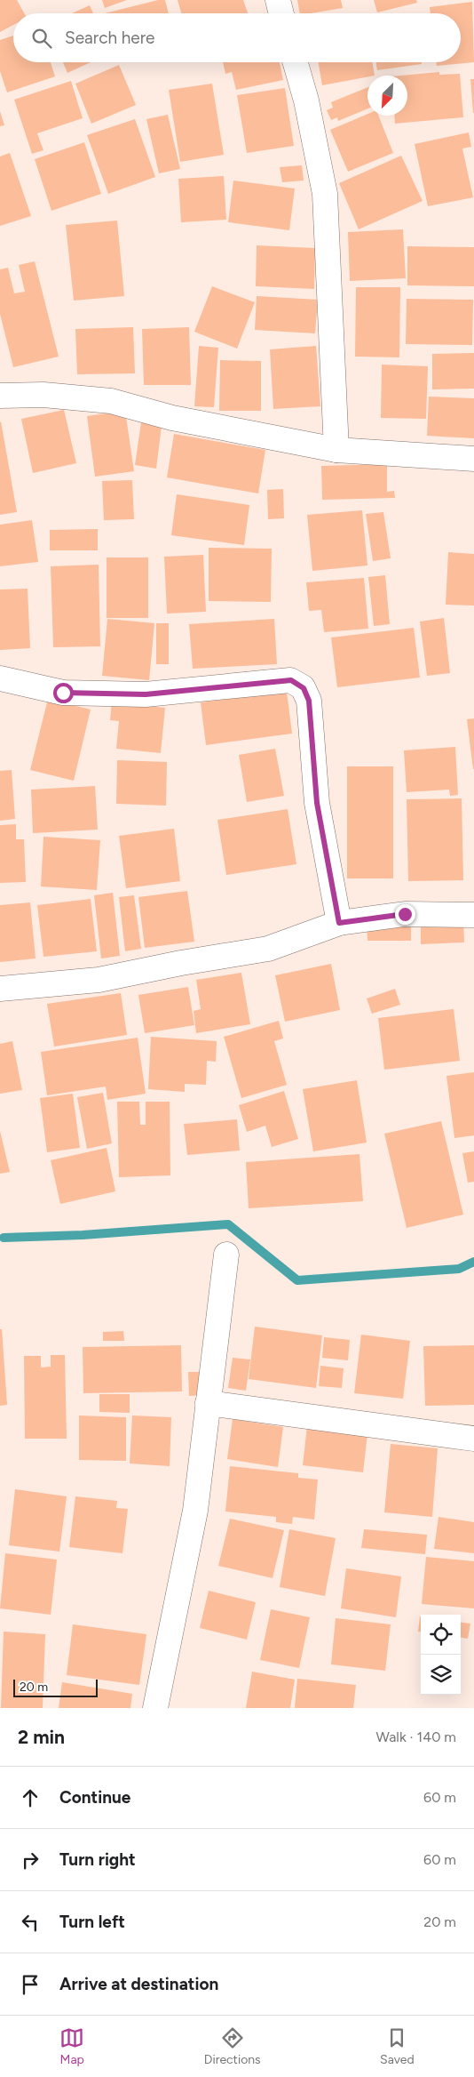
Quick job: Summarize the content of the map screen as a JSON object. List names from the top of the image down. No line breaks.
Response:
{"scale_bar":"20 m","north":"bottom left","page":{"search":"Search here","scale":"20 m","heading":["2 min","Walk · 140 m"],"list":[["Continue","60 m"],["Turn right","60 m"],["Turn left","20 m"],"Arrive at destination"],"nav":["Map","Directions","Saved"]}}
